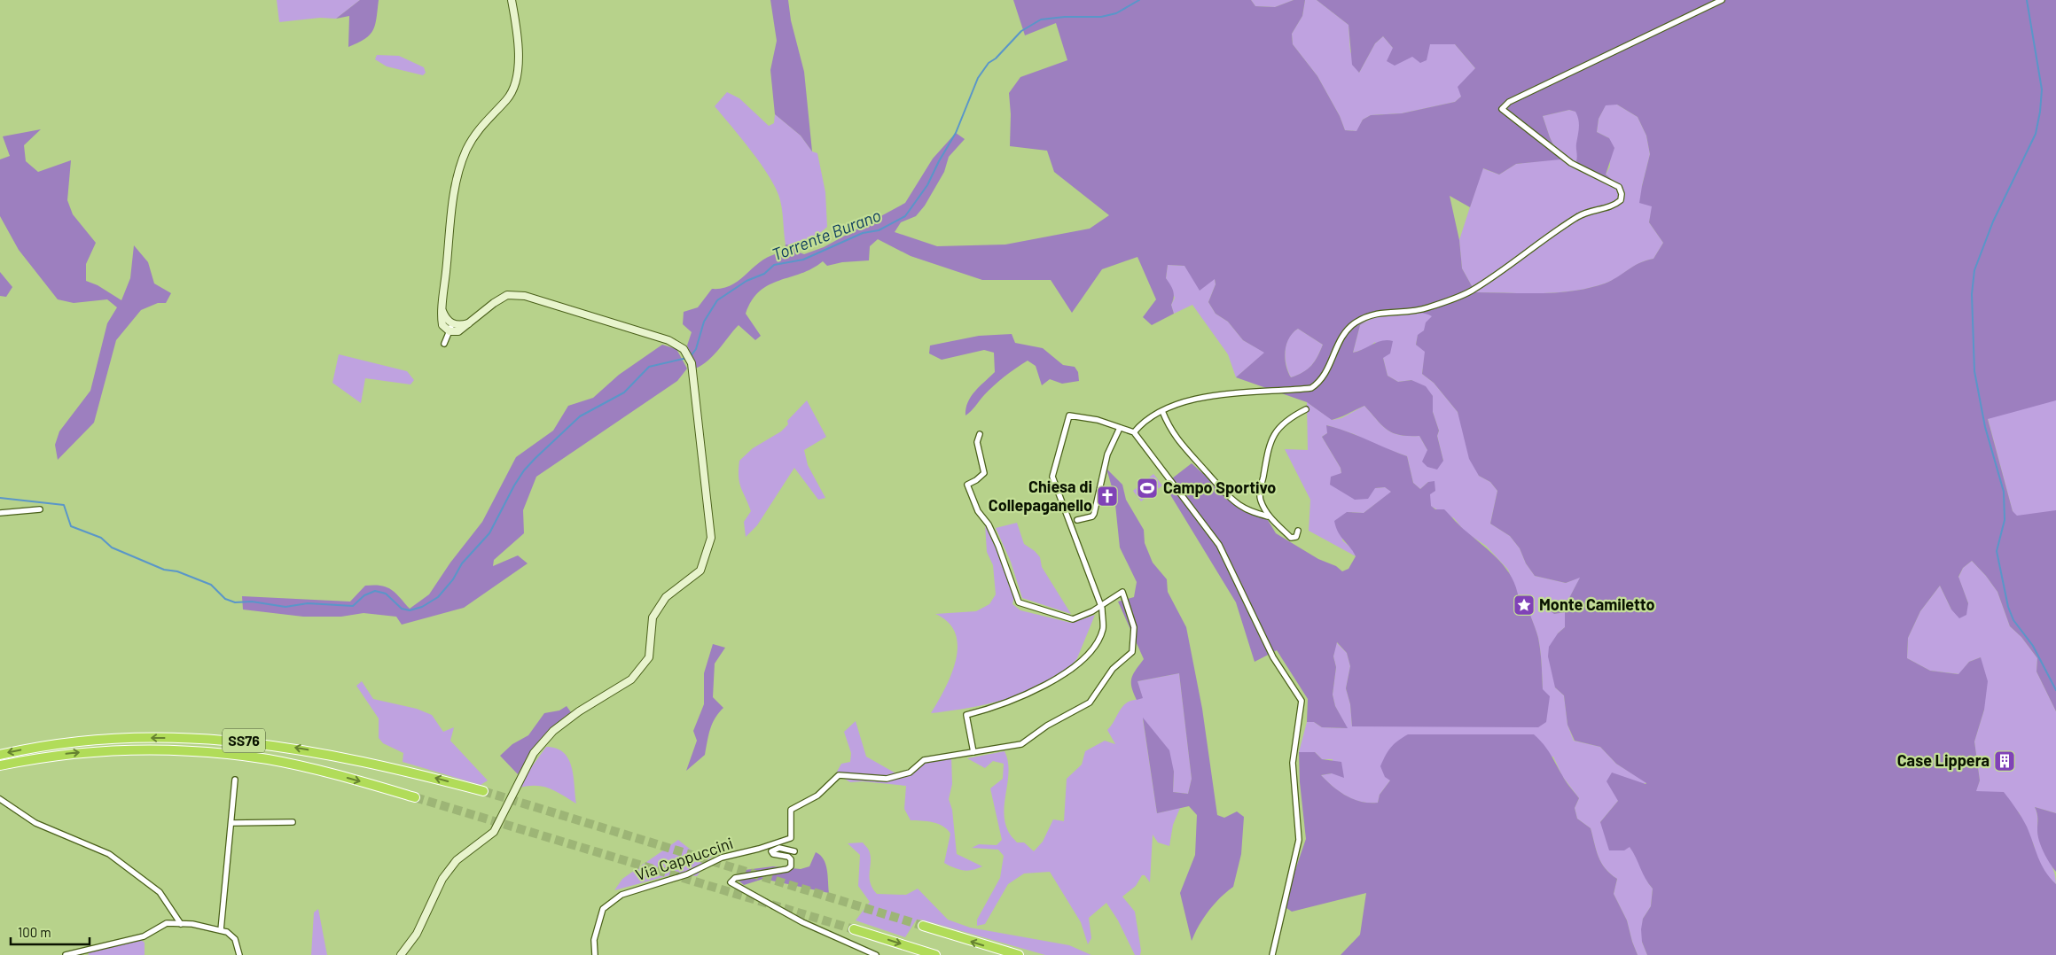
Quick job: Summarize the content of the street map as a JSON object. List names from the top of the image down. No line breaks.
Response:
{"streets":{"highway":["SS76"],"street":["Via Cappuccini"]},"water":["Torrente Burano"],"places":{"sports":["Campo Sportivo"],"church":["Chiesa di Collepaganello"],"place":["Monte Camiletto"],"building":["Case Lippera"]},"scale_bar":"100 m"}
